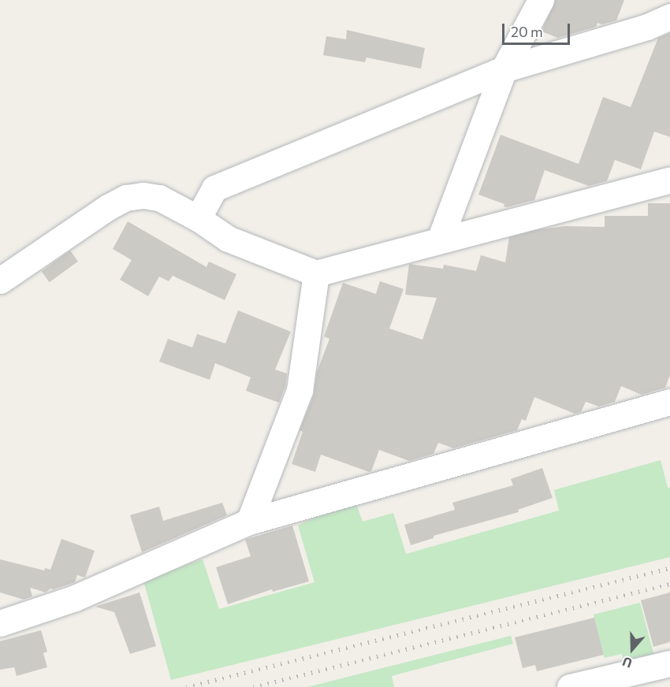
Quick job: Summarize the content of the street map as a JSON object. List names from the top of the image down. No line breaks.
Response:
{"scale_bar":"20 m","north":"bottom"}
